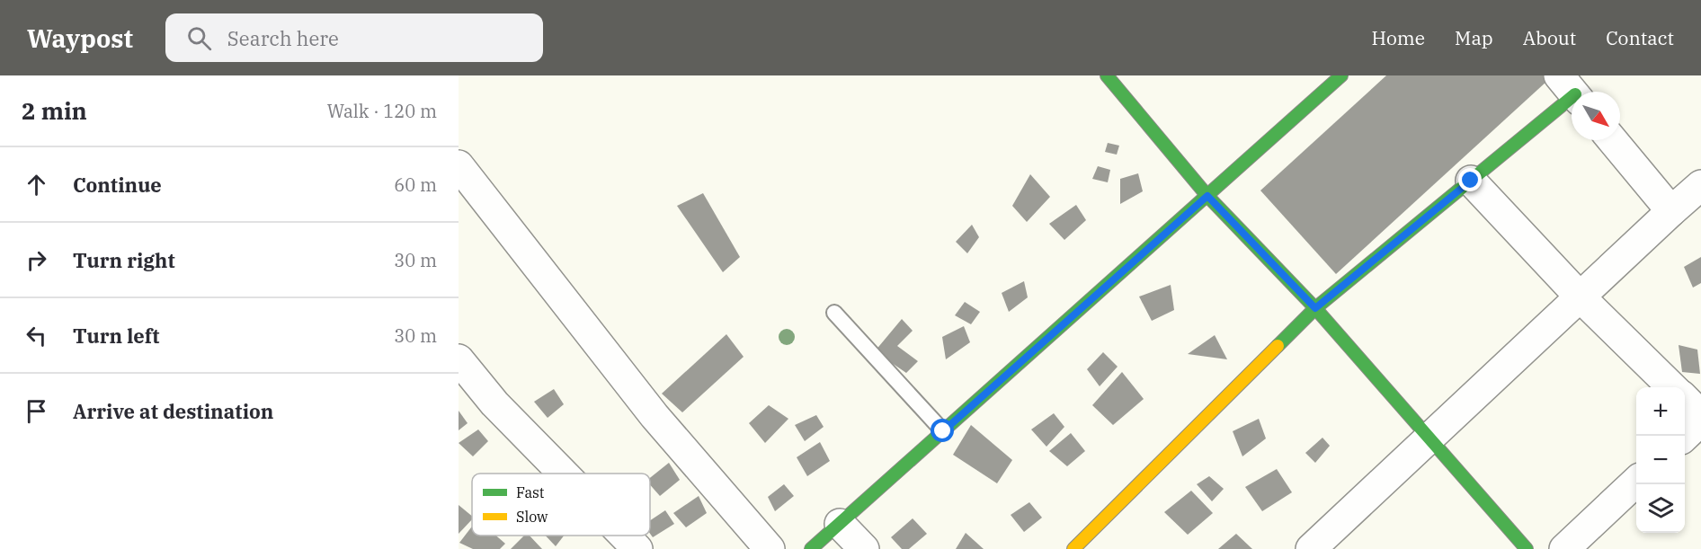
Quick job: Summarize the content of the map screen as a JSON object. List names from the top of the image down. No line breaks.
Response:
{"legend":["Fast","Slow"],"north":"bottom right","page":{"header":"Waypost","search":"Search here","nav":["Home","Map","About","Contact"],"heading":["2 min","Walk · 120 m"],"list":[["Continue","60 m"],["Turn right","30 m"],["Turn left","30 m"],"Arrive at destination"],"map_buttons":["+","−"]}}
